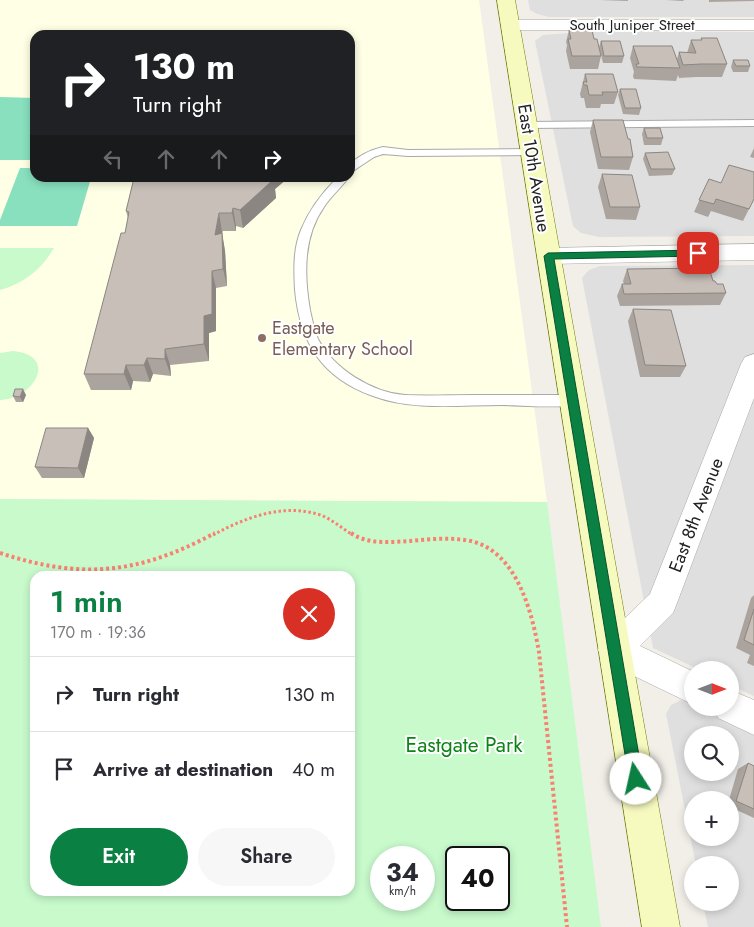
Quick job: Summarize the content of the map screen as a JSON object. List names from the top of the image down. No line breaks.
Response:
{"streets":{"street":["South Juniper Street","East 10th Avenue","East 8th Avenue"]},"crossings":[["South Juniper Street","East 10th Avenue"],["East 10th Avenue","East 8th Avenue"]],"parks":["Eastgate Park"],"places":["Eastgate Elementary School"],"north":"right","page":{"turn":["130 m","Turn right"],"heading":["1 min","170 m · 19:36"],"list":[{"name":"Turn right","value":"130 m"},{"name":"Arrive at destination","value":"40 m"}],"map_buttons":["+","−"],"buttons":["Exit","Share"],"speed":"34 km/h","limit":"40"}}
